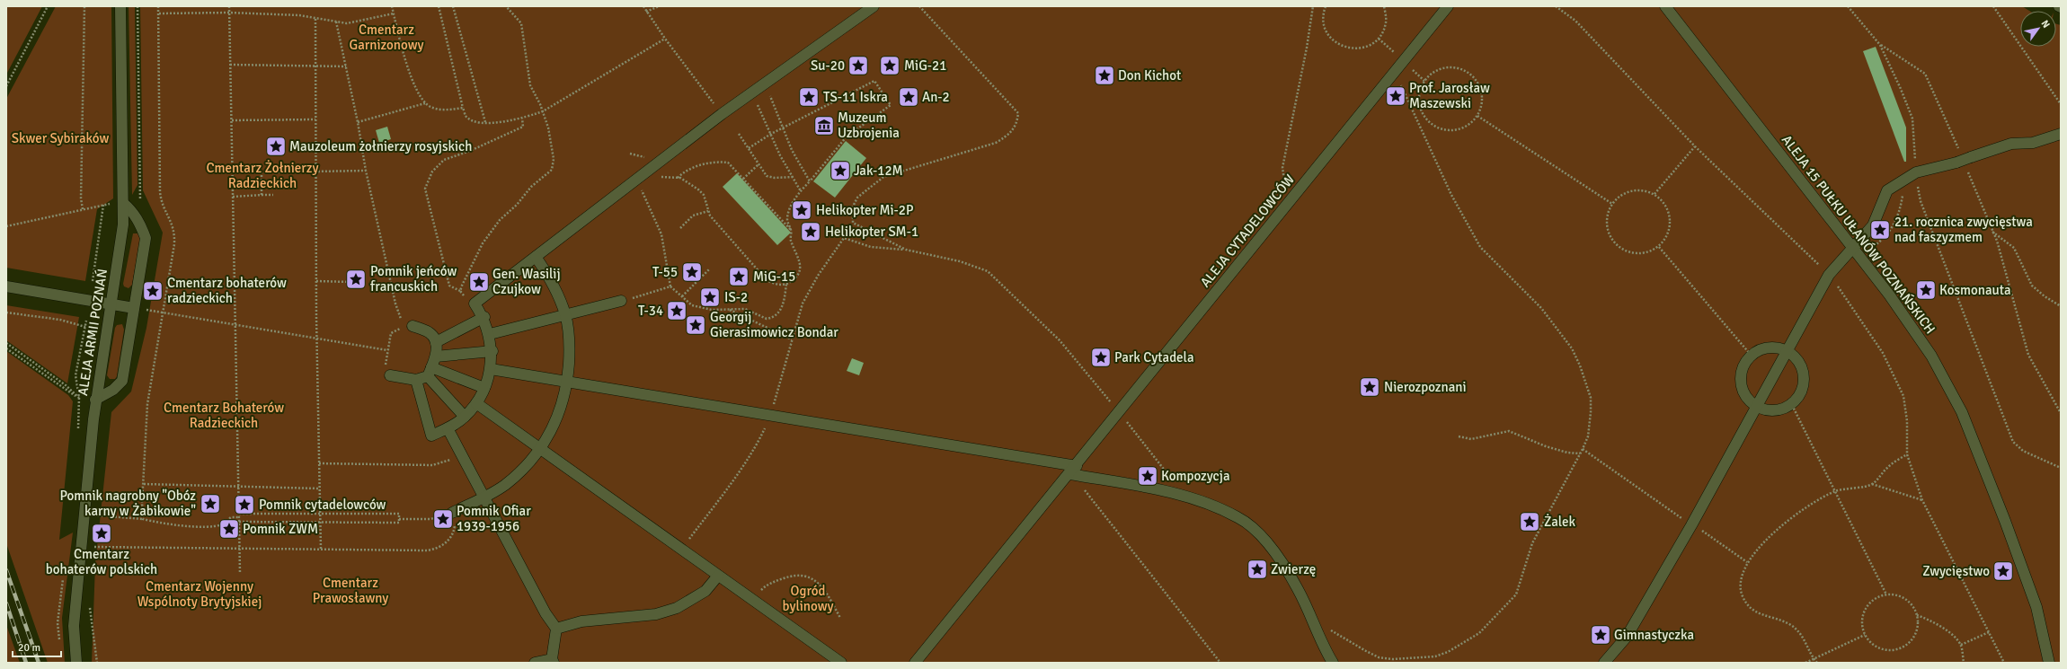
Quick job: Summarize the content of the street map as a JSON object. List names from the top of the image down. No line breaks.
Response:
{"streets":{"street":["ALEJA CYTADELOWCÓW","ALEJA 15 PUŁKU UŁANÓW POZNAŃSKICH","ALEJA ARMII POZNAŃ"]},"parks":["Cmentarz Garnizonowy","Skwer Sybiraków","Cmentarz Żołnierzy Radzieckich","Cmentarz Bohaterów Radzieckich","Cmentarz Prawosławny","Cmentarz Wojenny Wspólnoty Brytyjskiej","Ogród bylinowy"],"places":{"place":["Su-20","MiG-21","Don Kichot","Prof. Jarosław Maszewski","TS-11 Iskra","An-2","Mauzoleum żołnierzy rosyjskich","Jak-12M","Helikopter Mi-2P","21. rocznica zwycięstwa nad faszyzmem","Helikopter SM-1","T-55","MiG-15","Pomnik jeńców francuskich","Gen. Wasilij Czujkow","Kosmonauta","Cmentarz bohaterów radzieckich","IS-2","T-34","Georgij Gierasimowicz Bondar","Park Cytadela","Nierozpoznani","Kompozycja","Pomnik nagrobny \"Obóz karny w Żabikowie\"","Pomnik cytadelowców","Pomnik Ofiar 1939-1956","Żalek","Pomnik ZWM","Cmentarz bohaterów polskich","Zwierzę","Zwycięstwo","Gimnastyczka"],"museum":["Muzeum Uzbrojenia"]},"scale_bar":"20 m","north":"top right"}
